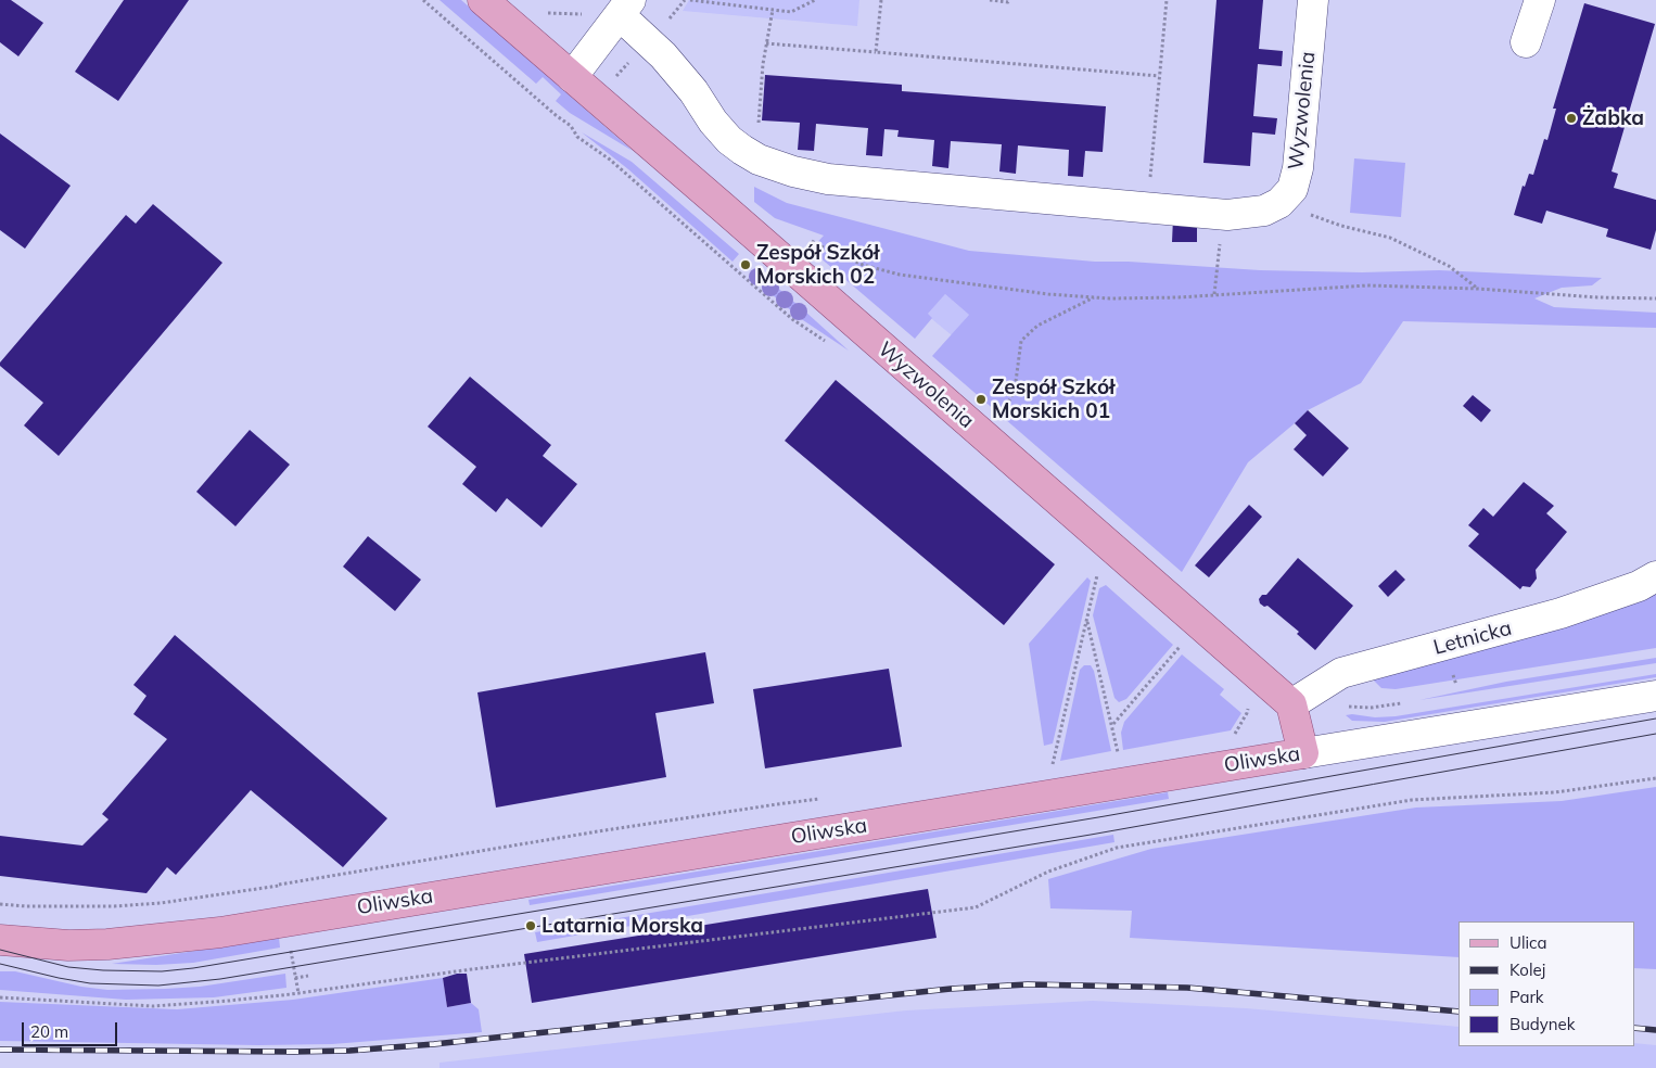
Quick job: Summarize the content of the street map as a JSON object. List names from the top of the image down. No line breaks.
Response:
{"streets":{"main road":["Wyzwolenia","Oliwska"],"street":["Letnicka"]},"crossings":[["Wyzwolenia","Letnicka"]],"places":["Żabka","Zespół Szkół Morskich 02","Zespół Szkół Morskich 01","Latarnia Morska"],"legend":["Ulica","Kolej","Park","Budynek"],"scale_bar":"20 m"}
